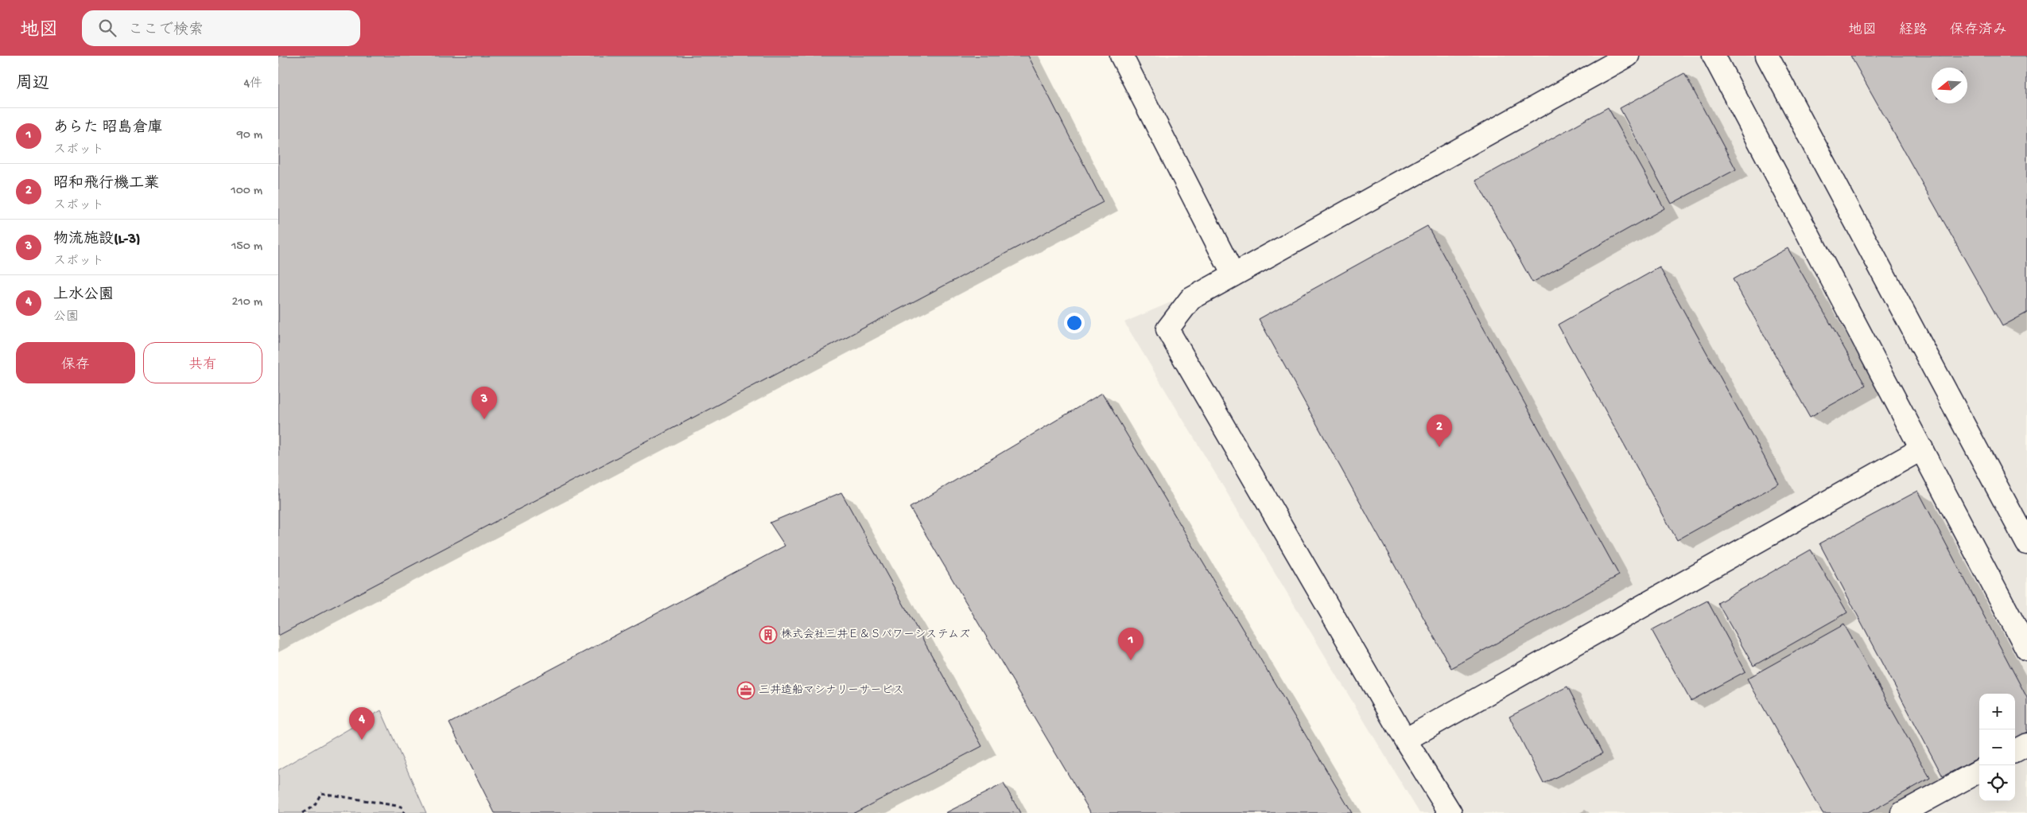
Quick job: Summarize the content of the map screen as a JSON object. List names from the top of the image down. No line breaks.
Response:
{"places":{"building":["株式会社三井Ｅ＆Ｓパワーシステムズ"],"office":["三井造船マシナリーサービス"]},"north":"left","page":{"header":"地図","search":"ここで検索","nav":["地図","経路","保存済み"],"heading":["周辺","4件"],"list":[{"mark":"1","name":"あらた 昭島倉庫","note":"スポット","value":"90 m"},{"mark":"2","name":"昭和飛行機工業","note":"スポット","value":"100 m"},{"mark":"3","name":"物流施設(L-3)","note":"スポット","value":"150 m"},{"mark":"4","name":"上水公園","note":"公園","value":"210 m"}],"buttons":["保存","共有"],"pins":["3","2","1","4"],"map_buttons":["+","−"]}}
